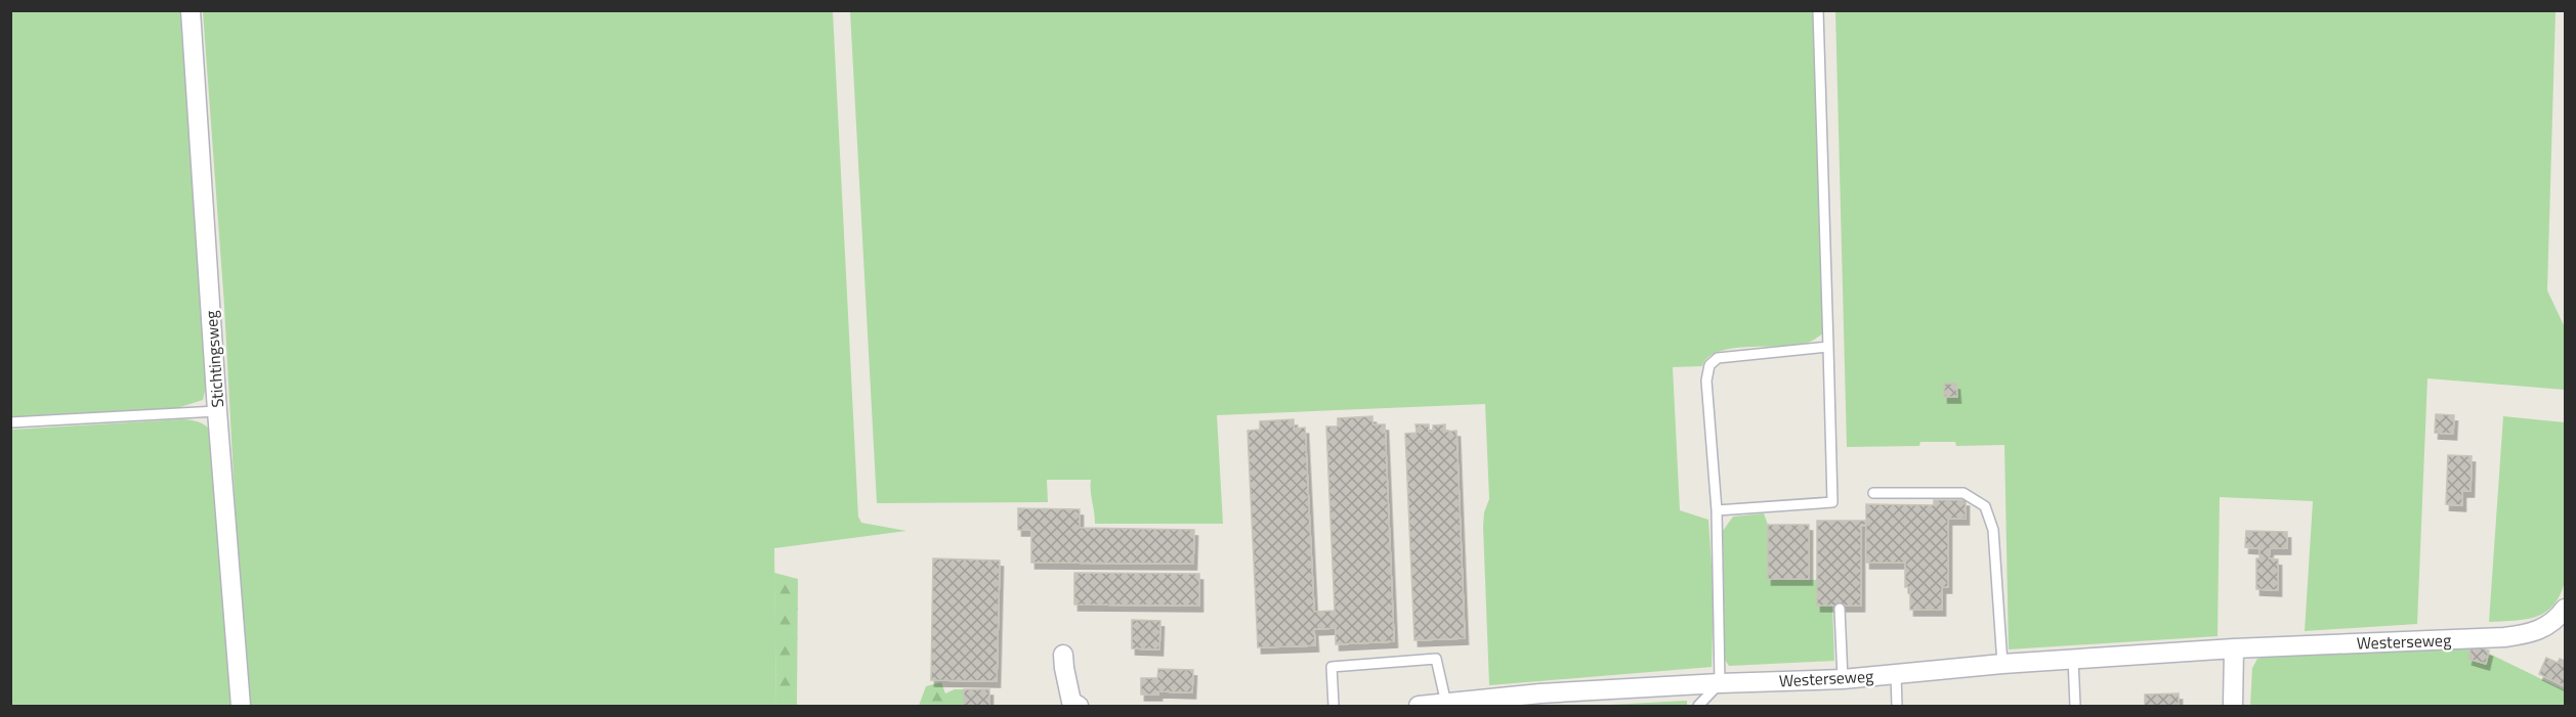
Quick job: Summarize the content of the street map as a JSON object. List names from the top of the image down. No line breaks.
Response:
{"streets":{"street":["Stichtingsweg","Westerseweg"]}}
